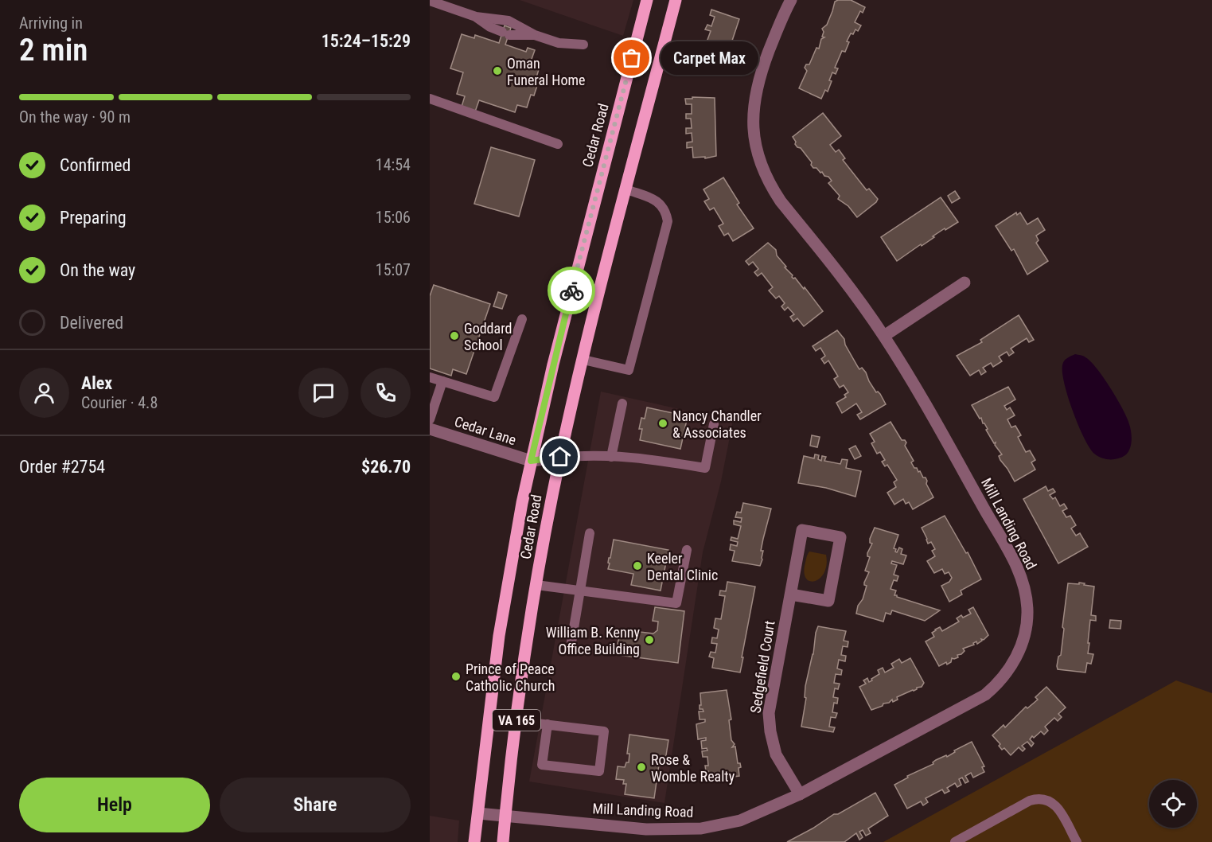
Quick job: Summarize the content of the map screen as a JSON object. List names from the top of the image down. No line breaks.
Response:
{"streets":{"main road":["Cedar Road","VA 165"],"street":["Cedar Lane","Mill Landing Road","Sedgefield Court"]},"crossings":[["Cedar Road","Cedar Lane"],["Cedar Road","Mill Landing Road"],["Mill Landing Road","Sedgefield Court"]],"places":["Carpet Max","Oman Funeral Home","Goddard School","Nancy Chandler & Associates","Keeler Dental Clinic","William B. Kenny Office Building","Prince of Peace Catholic Church","Rose & Womble Realty"],"page":{"heading":["2 min","Arriving in","15:24–15:29"],"panel":["Alex","Courier · 4.8","Order #2754","$26.70"],"bubble":"Carpet Max","bar":"On the way · 90 m","list":[["Confirmed","14:54"],["Preparing","15:06"],["On the way","15:07"],"Delivered"],"buttons":["Help","Share"]}}
